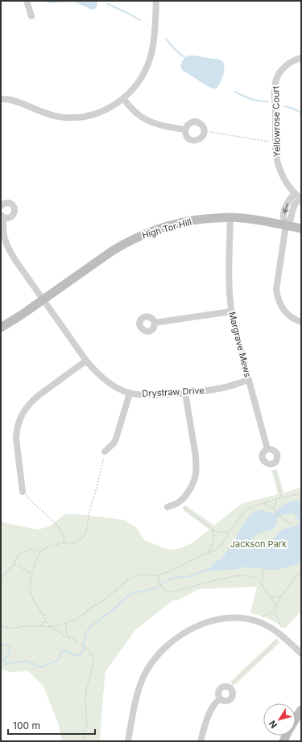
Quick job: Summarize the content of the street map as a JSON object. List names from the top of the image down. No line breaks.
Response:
{"streets":{"street":["Yellowrose Court","High Tor Hill","Margrave Mews","Drystraw Drive"]},"crossings":[["Yellowrose Court","High Tor Hill"],["High Tor Hill","Margrave Mews"],["High Tor Hill","Drystraw Drive"],["Margrave Mews","Drystraw Drive"]],"parks":["Jackson Park"],"scale_bar":"100 m","north":"bottom left"}
